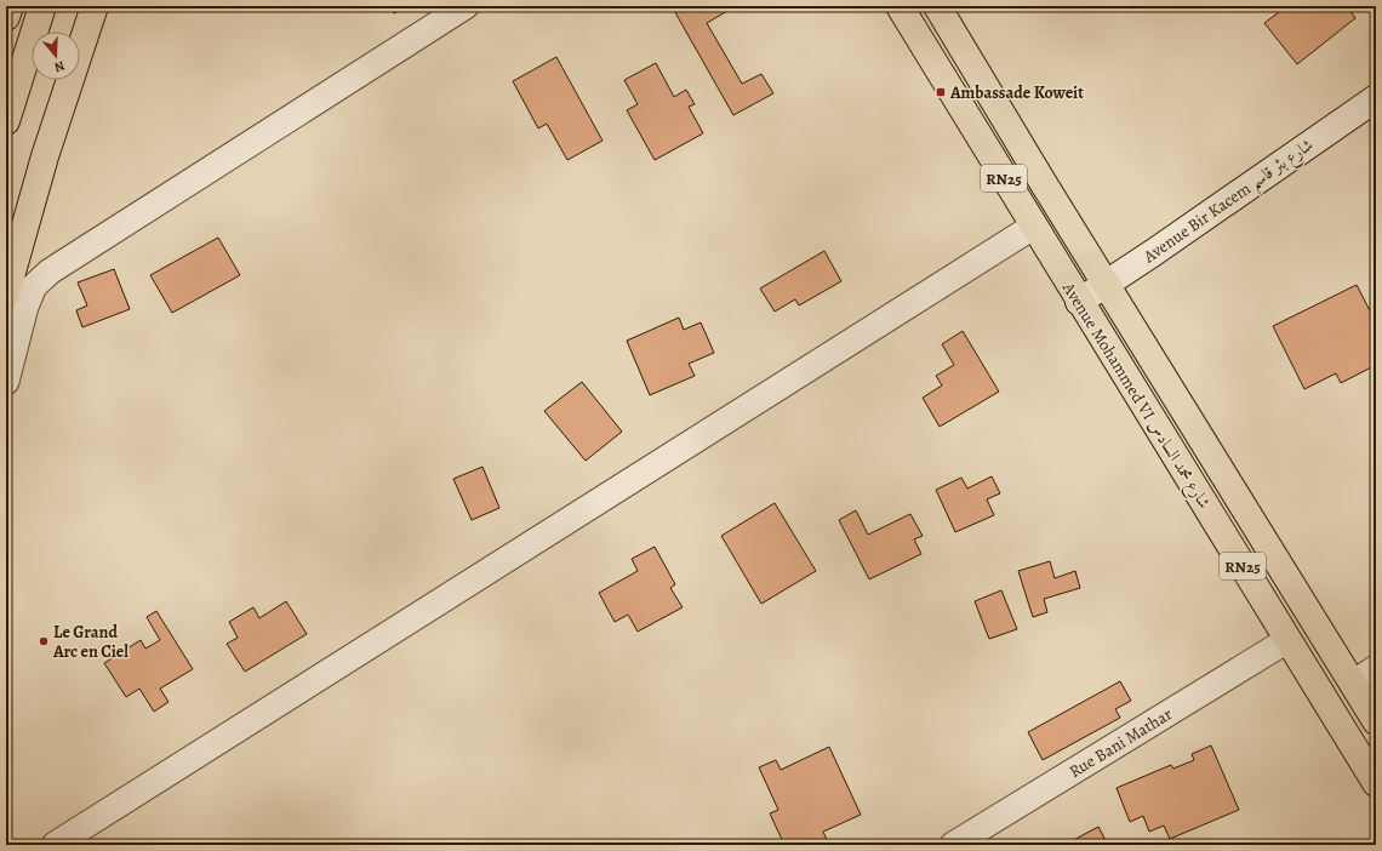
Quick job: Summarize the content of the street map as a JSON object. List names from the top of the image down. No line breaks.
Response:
{"streets":{"main road":["RN25","Avenue Mohammed VI شارع محمد السادس"],"street":["Avenue Bir Kacem شارع بئر قاسم","Rue Bani Mathar"]},"crossings":[["Avenue Bir Kacem شارع بئر قاسم","Avenue Mohammed VI شارع محمد السادس"],["Avenue Mohammed VI شارع محمد السادس","Rue Bani Mathar"]],"places":{"transit":["Ambassade Koweit"],"other":["Le Grand Arc en Ciel"]},"north":"bottom"}
